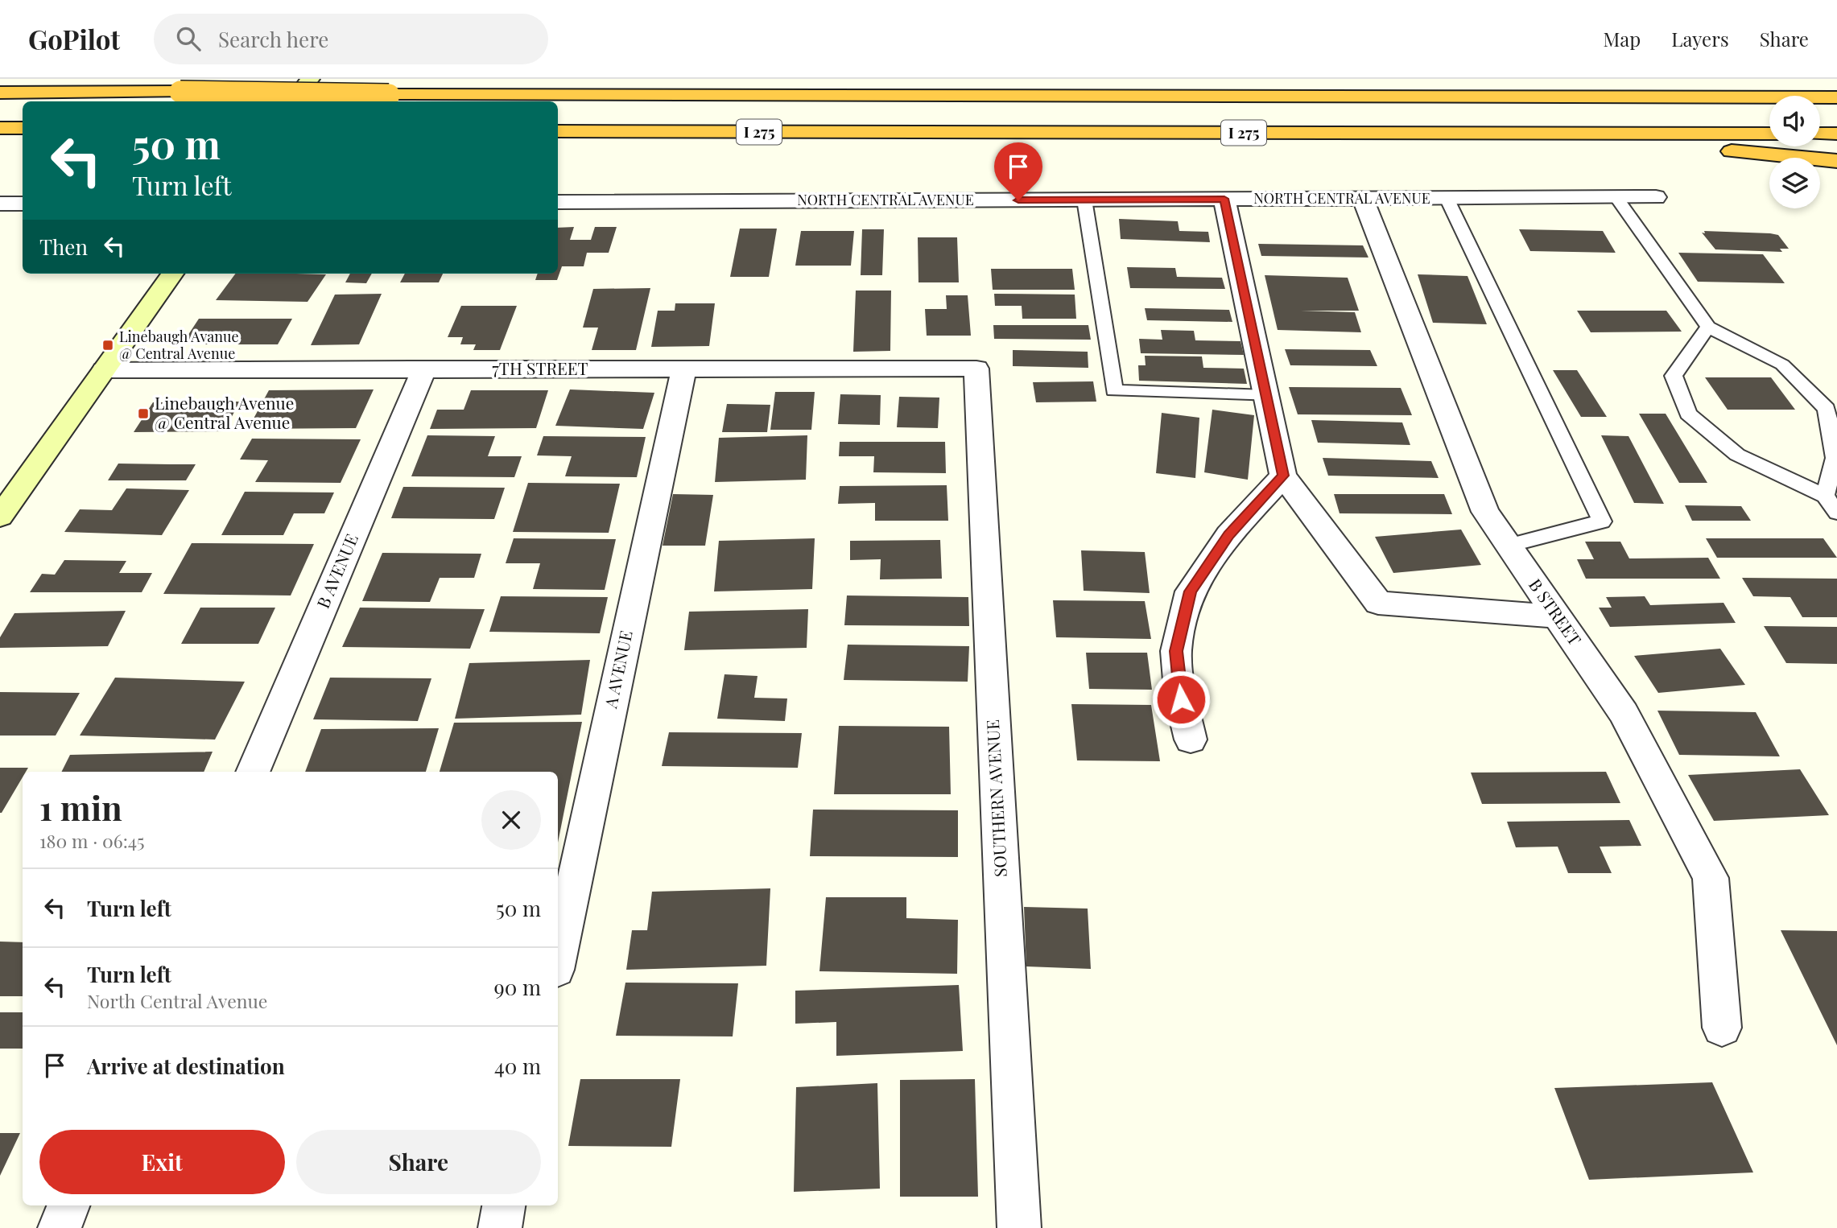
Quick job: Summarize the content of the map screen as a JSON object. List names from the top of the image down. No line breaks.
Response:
{"streets":{"highway":["I 275"],"street":["NORTH CENTRAL AVENUE","7TH STREET","B AVENUE","B STREET","A AVENUE","SOUTHERN AVENUE"]},"crossings":[["NORTH CENTRAL AVENUE","B STREET"],["7TH STREET","B AVENUE"],["7TH STREET","A AVENUE"],["7TH STREET","SOUTHERN AVENUE"]],"places":{"transit":["Linebaugh Avanue @ Central Avenue","Linebaugh Avenue @ Central Avenue"]},"page":{"header":"GoPilot","search":"Search here","nav":["Map","Layers","Share"],"turn":["50 m","Turn left"],"then":"Then","heading":["1 min","180 m · 06:45"],"list":[{"name":"Turn left","value":"50 m"},{"name":"Turn left","note":"North Central Avenue","value":"90 m"},{"name":"Arrive at destination","value":"40 m"}],"buttons":["Exit","Share"]}}
